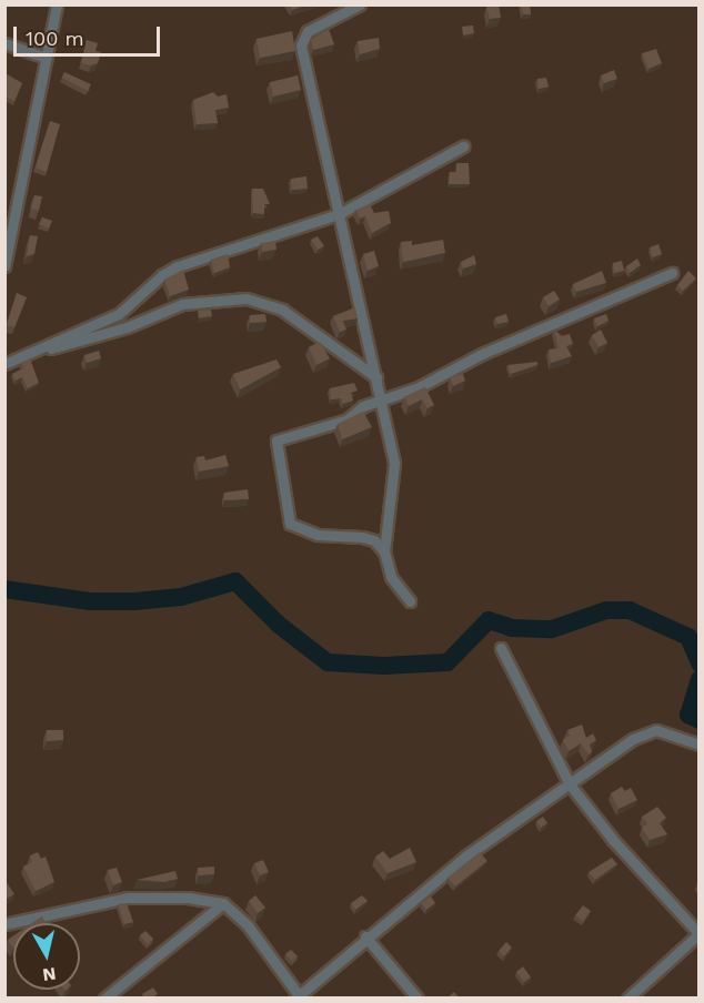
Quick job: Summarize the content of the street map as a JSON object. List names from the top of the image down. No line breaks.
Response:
{"scale_bar":"100 m","north":"bottom"}
